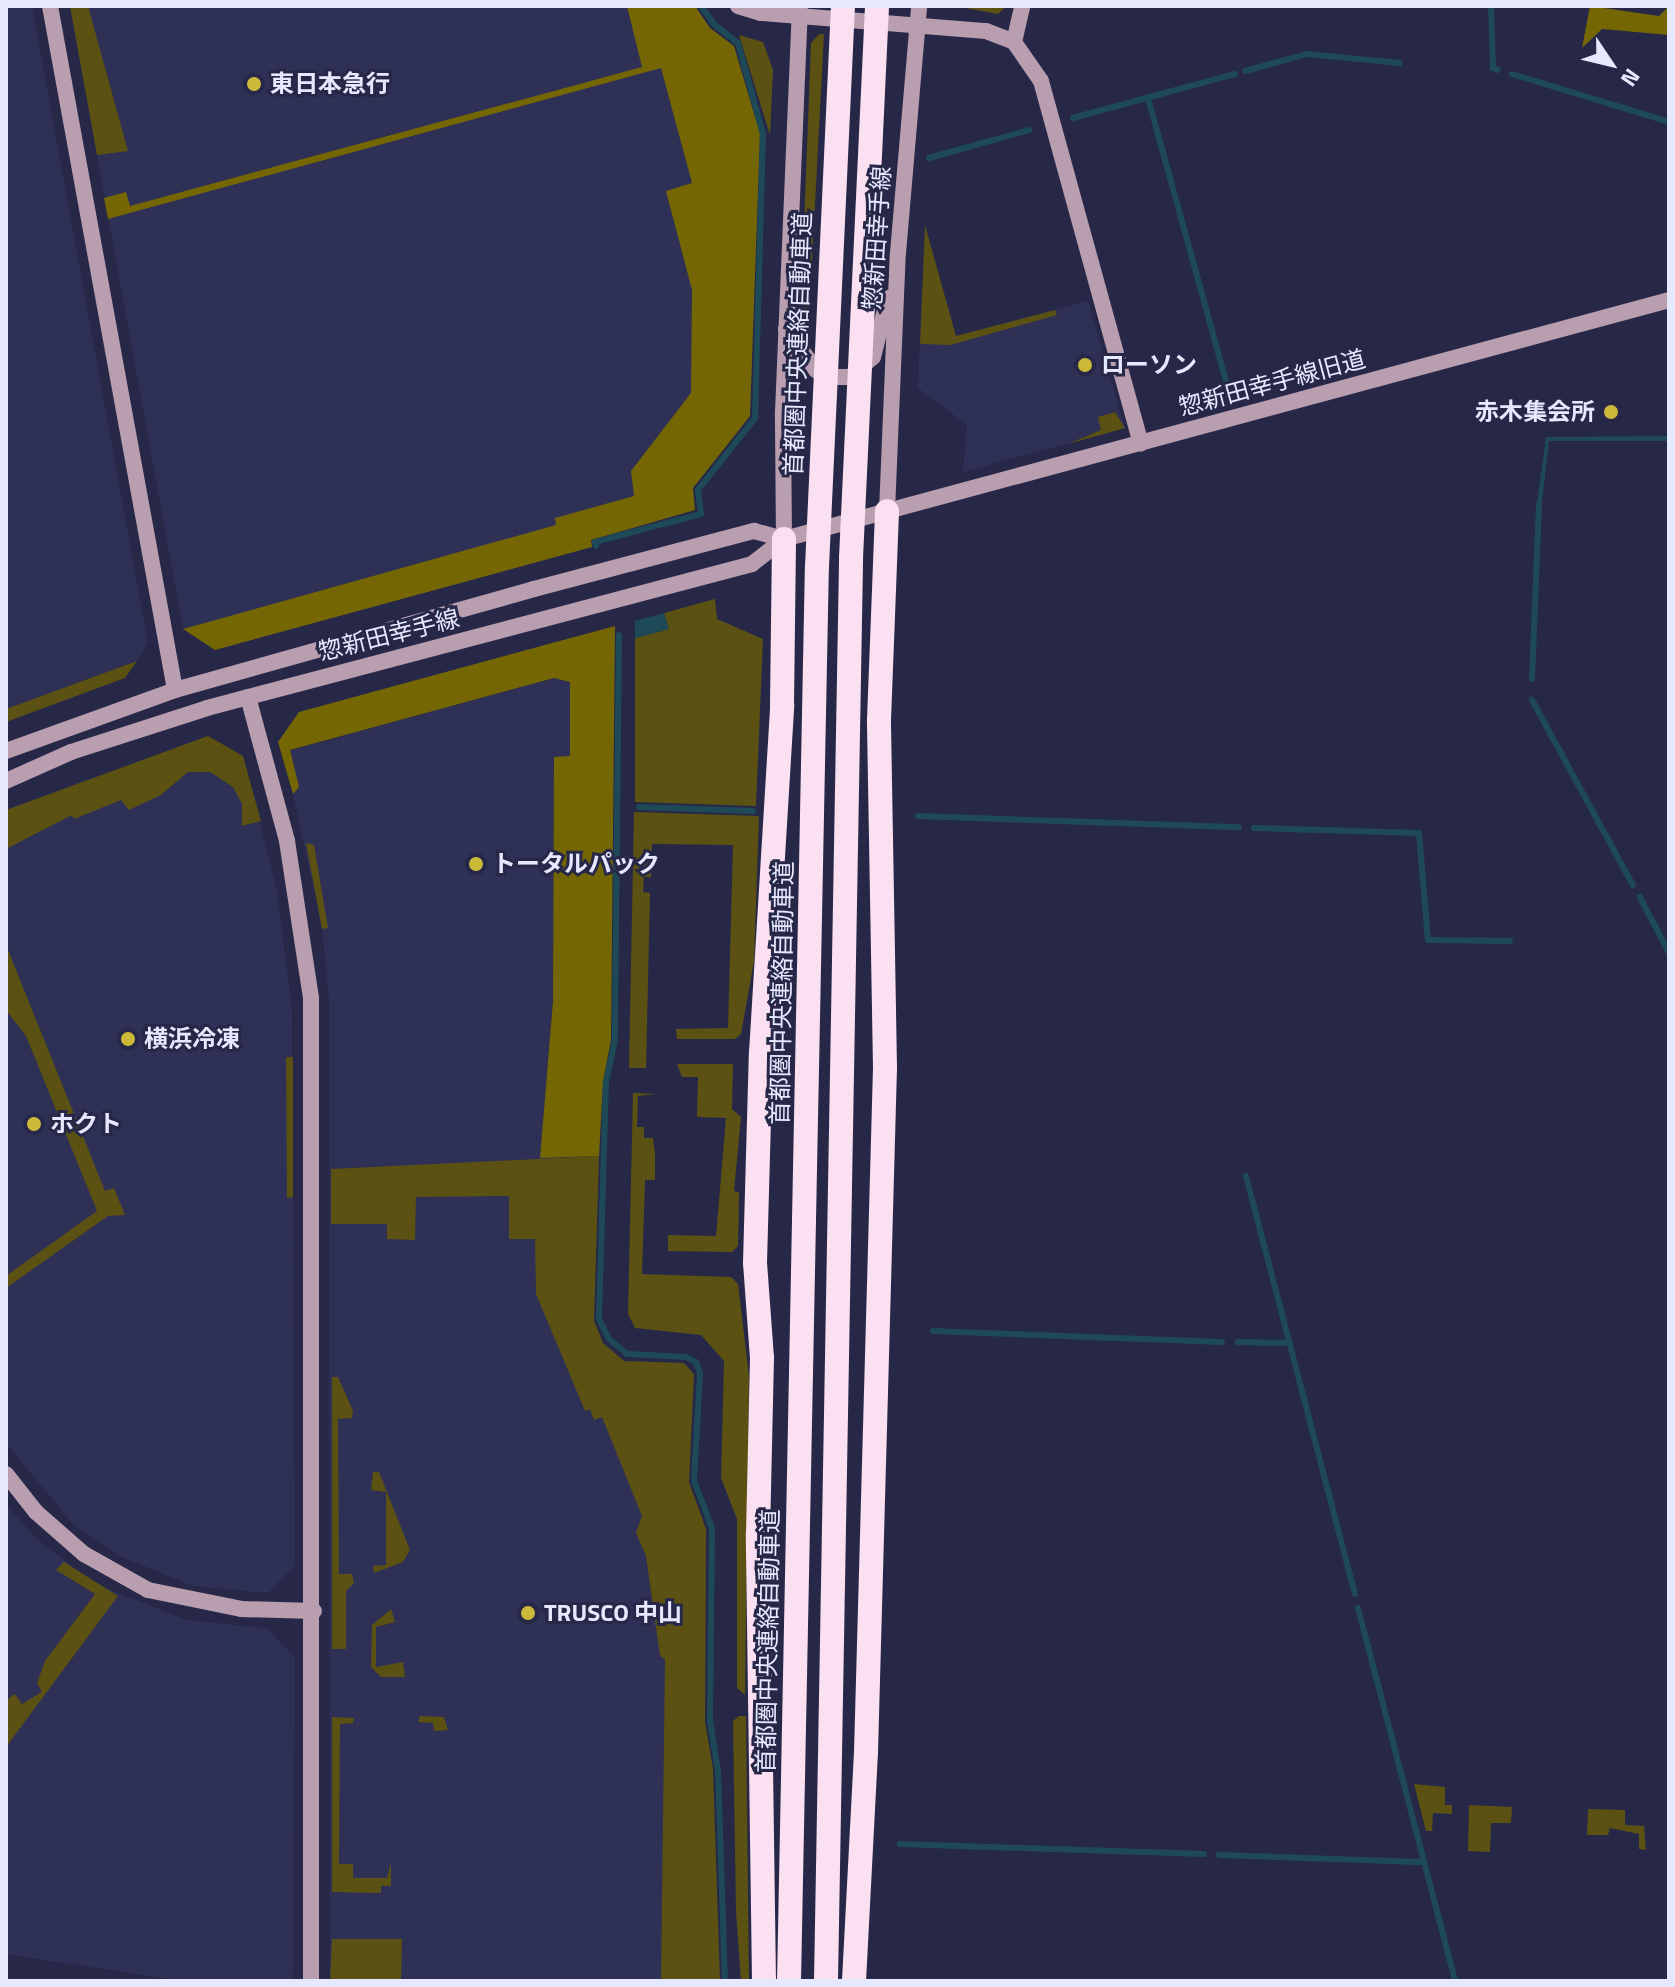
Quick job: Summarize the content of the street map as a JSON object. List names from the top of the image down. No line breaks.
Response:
{"streets":{"highway":["首都圏中央連絡自動車道"],"street":["惣新田幸手線","惣新田幸手線旧道"]},"crossings":[["惣新田幸手線","惣新田幸手線旧道"]],"places":["東日本急行","ローソン","赤木集会所","トータルパック","横浜冷凍","ホクト","TRUSCO 中山"],"north":"bottom right"}
